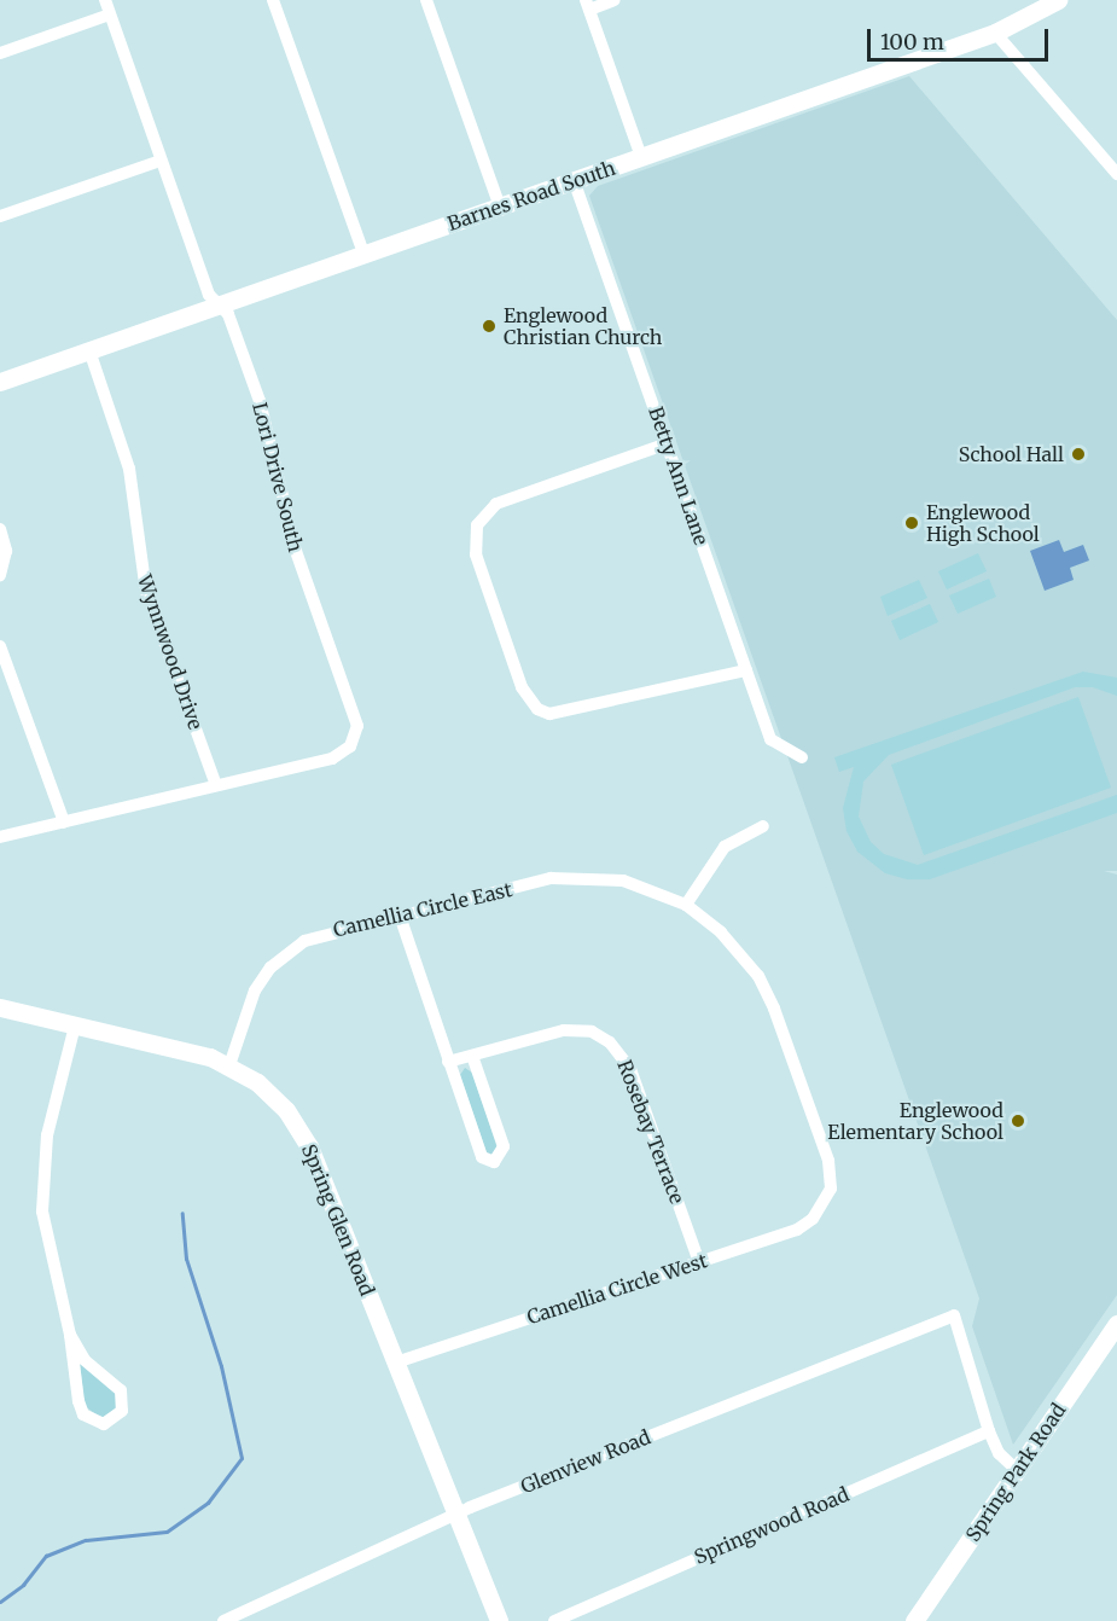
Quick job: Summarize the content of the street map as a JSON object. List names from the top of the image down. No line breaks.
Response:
{"streets":{"street":["Barnes Road South","Betty Ann Lane","Lori Drive South","Wynnwood Drive","Camellia Circle East","Rosebay Terrace","Spring Glen Road","Camellia Circle West","Glenview Road","Spring Park Road","Springwood Road"]},"crossings":[["Barnes Road South","Betty Ann Lane"],["Barnes Road South","Lori Drive South"],["Barnes Road South","Wynnwood Drive"],["Lori Drive South","Wynnwood Drive"],["Camellia Circle East","Spring Glen Road"],["Camellia Circle East","Camellia Circle West"],["Rosebay Terrace","Camellia Circle West"],["Spring Glen Road","Camellia Circle West"],["Spring Glen Road","Glenview Road"],["Glenview Road","Springwood Road"]],"places":["Englewood Christian Church","School Hall","Englewood High School","Englewood Elementary School"],"scale_bar":"100 m"}
